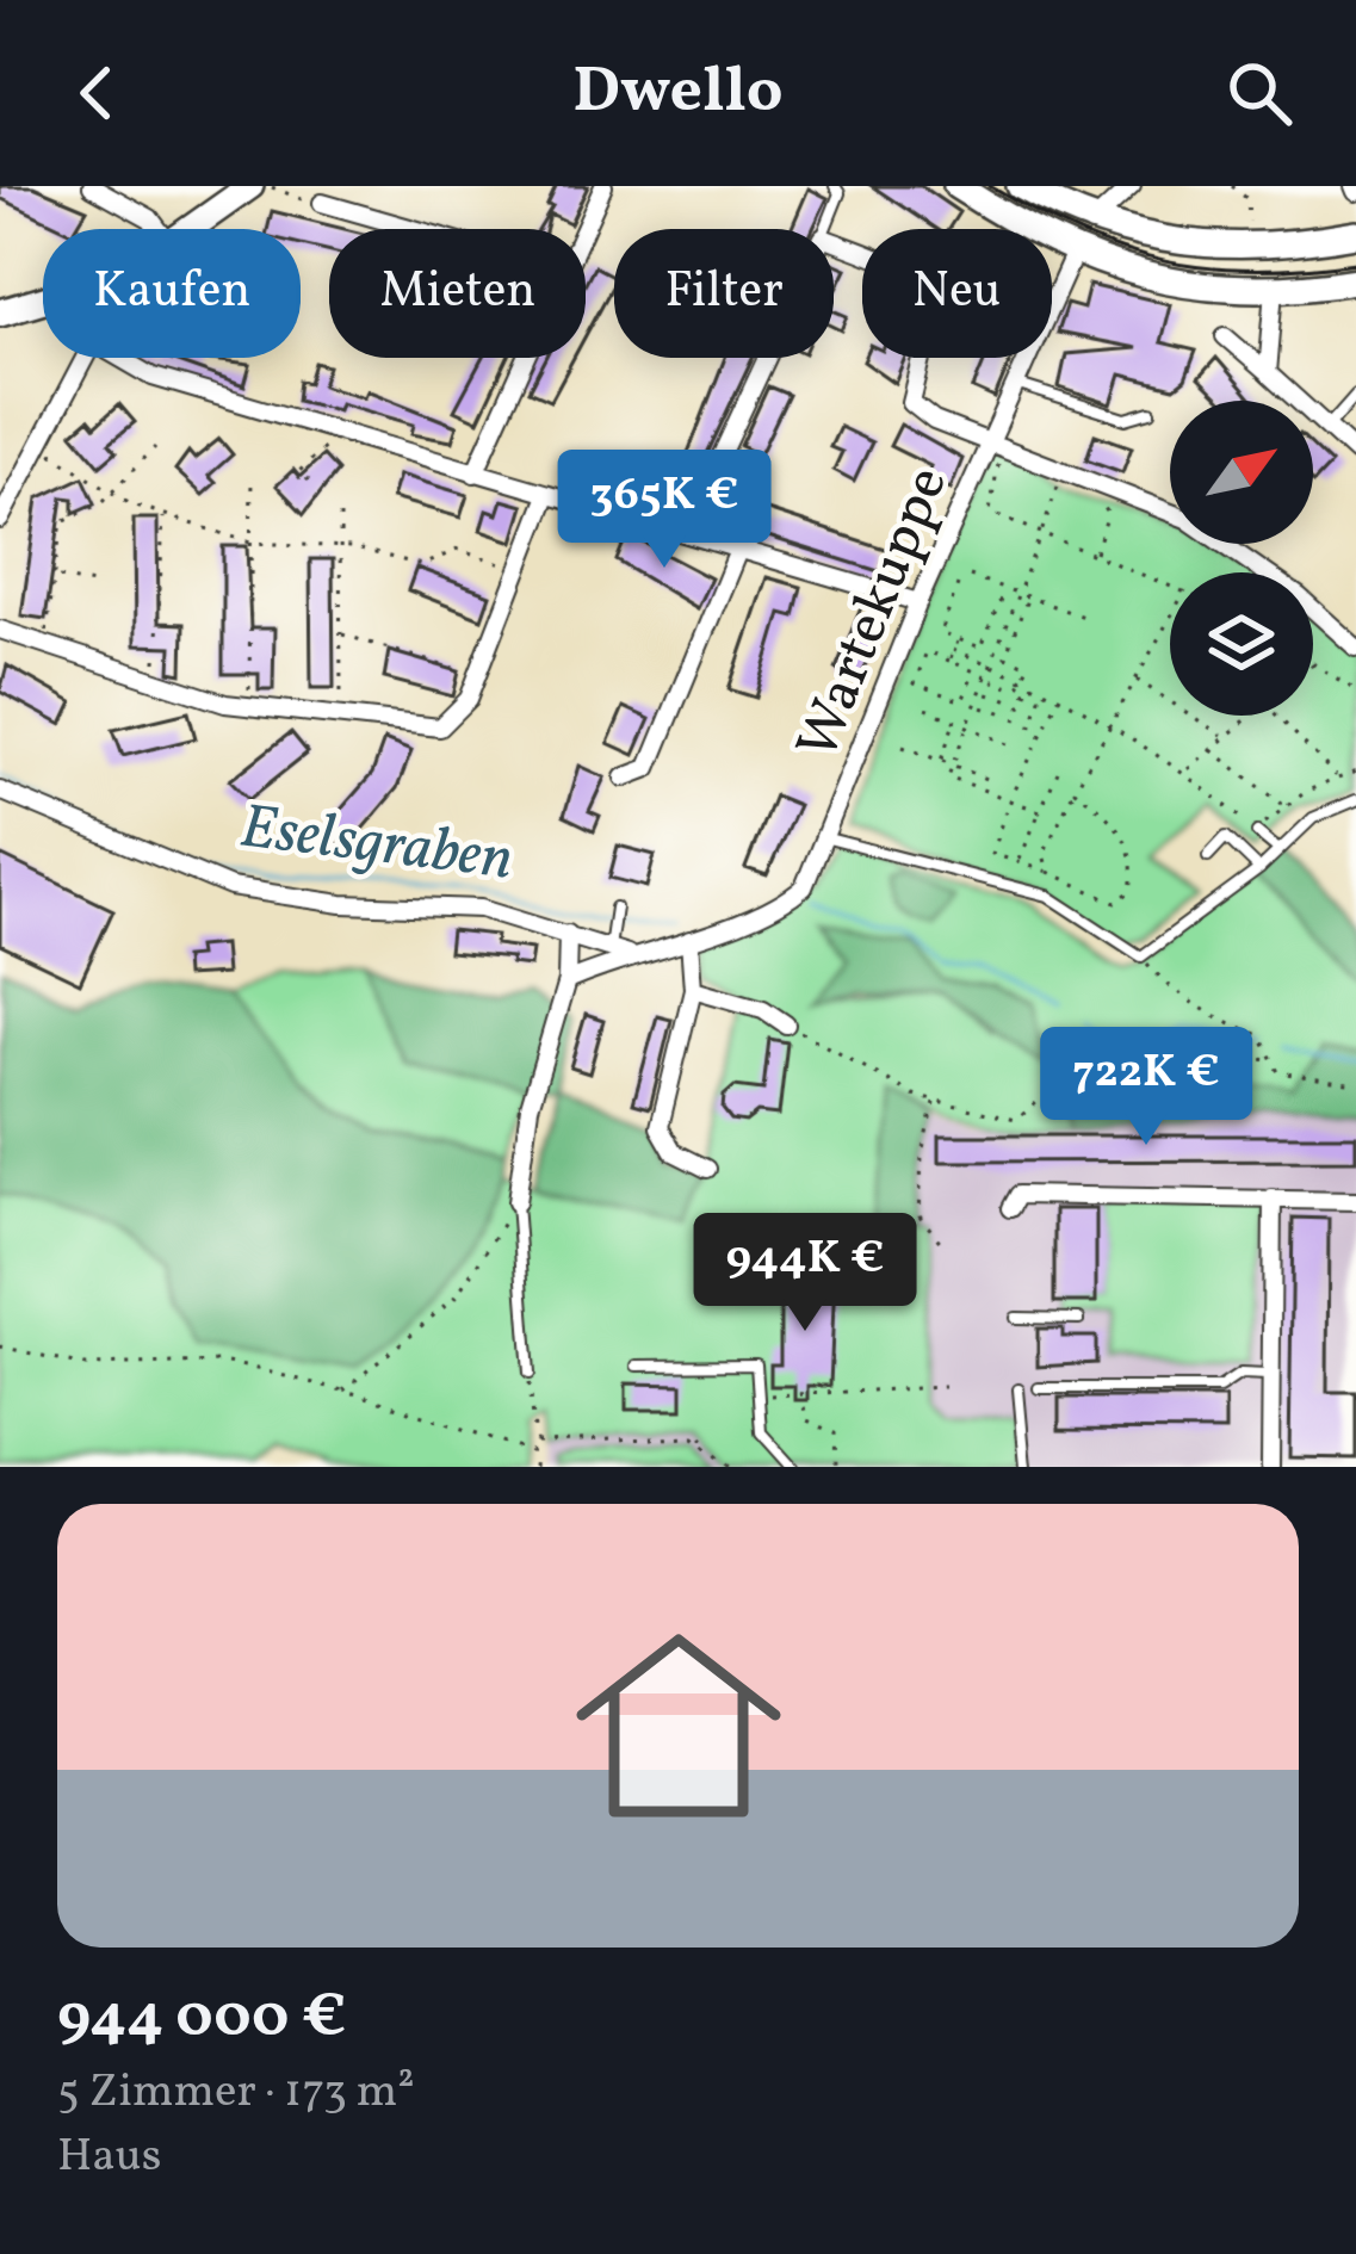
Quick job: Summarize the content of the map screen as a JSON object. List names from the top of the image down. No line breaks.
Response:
{"streets":{"street":["Wartekuppe"]},"water":["Eselsgraben"],"north":"top right","page":{"header":"Dwello","chip":["Kaufen","Mieten","Filter","Neu"],"price":["365K €","722K €","944K €"],"list":[{"name":"944 000 €","note":"5 Zimmer · 173 m² · Haus"}]}}
